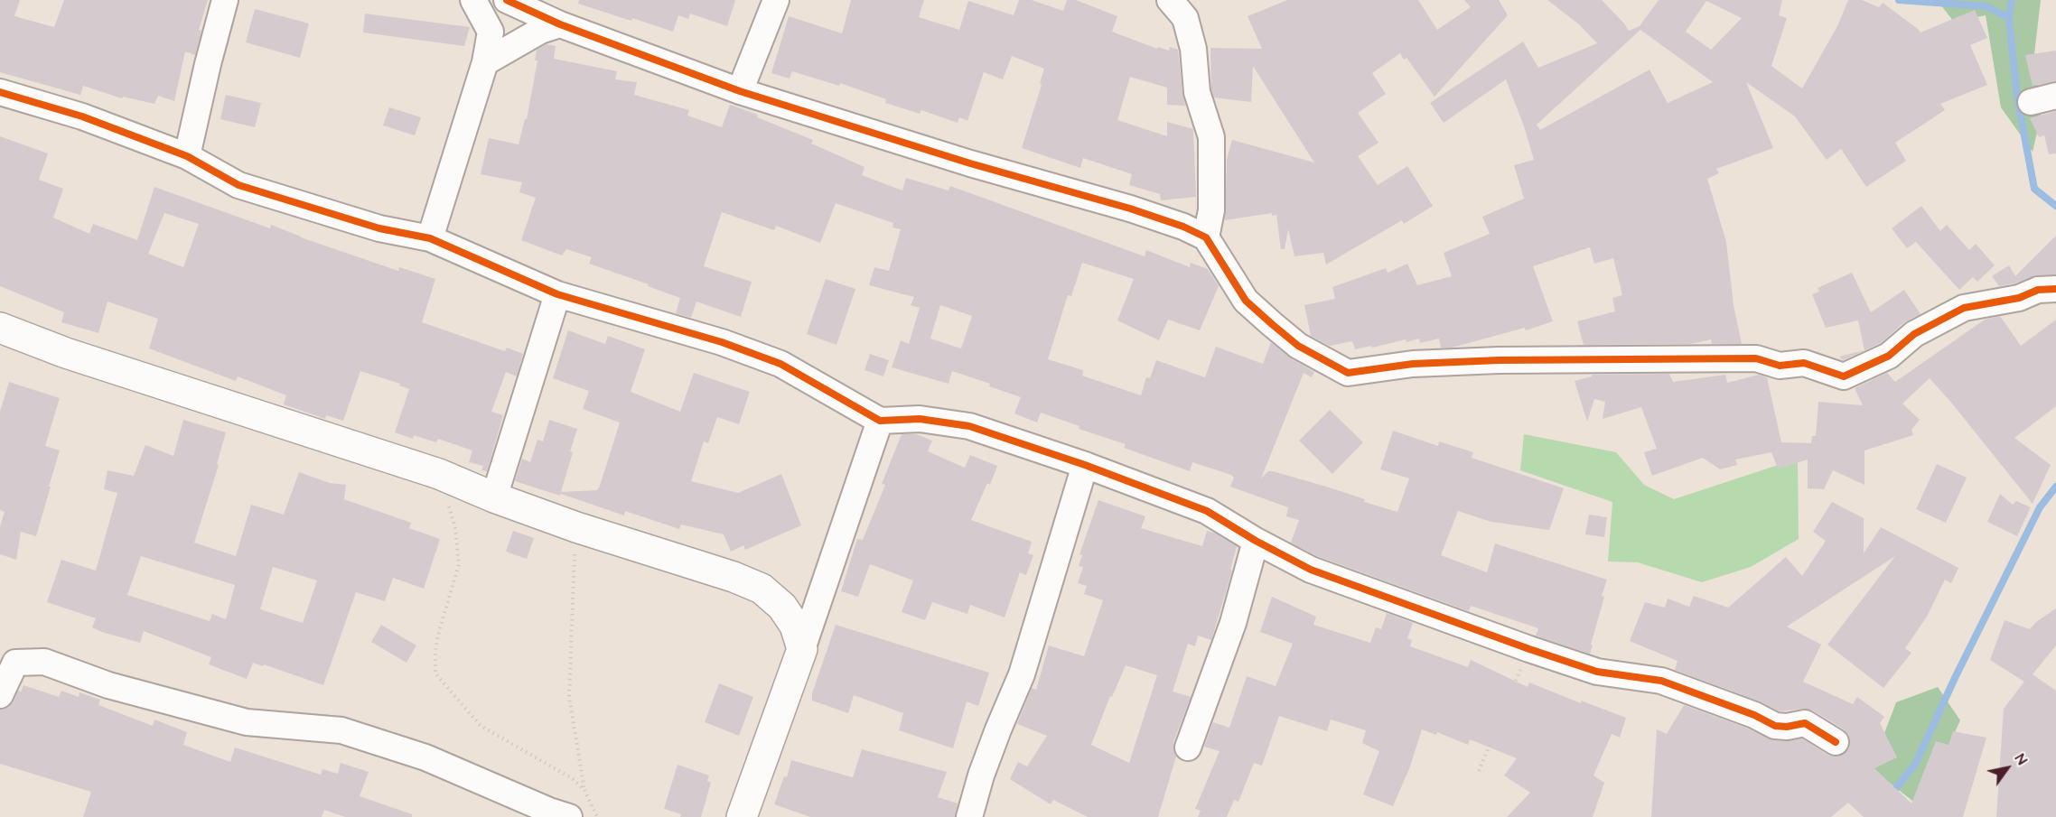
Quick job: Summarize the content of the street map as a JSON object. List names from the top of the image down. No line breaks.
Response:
{"north":"top right"}
